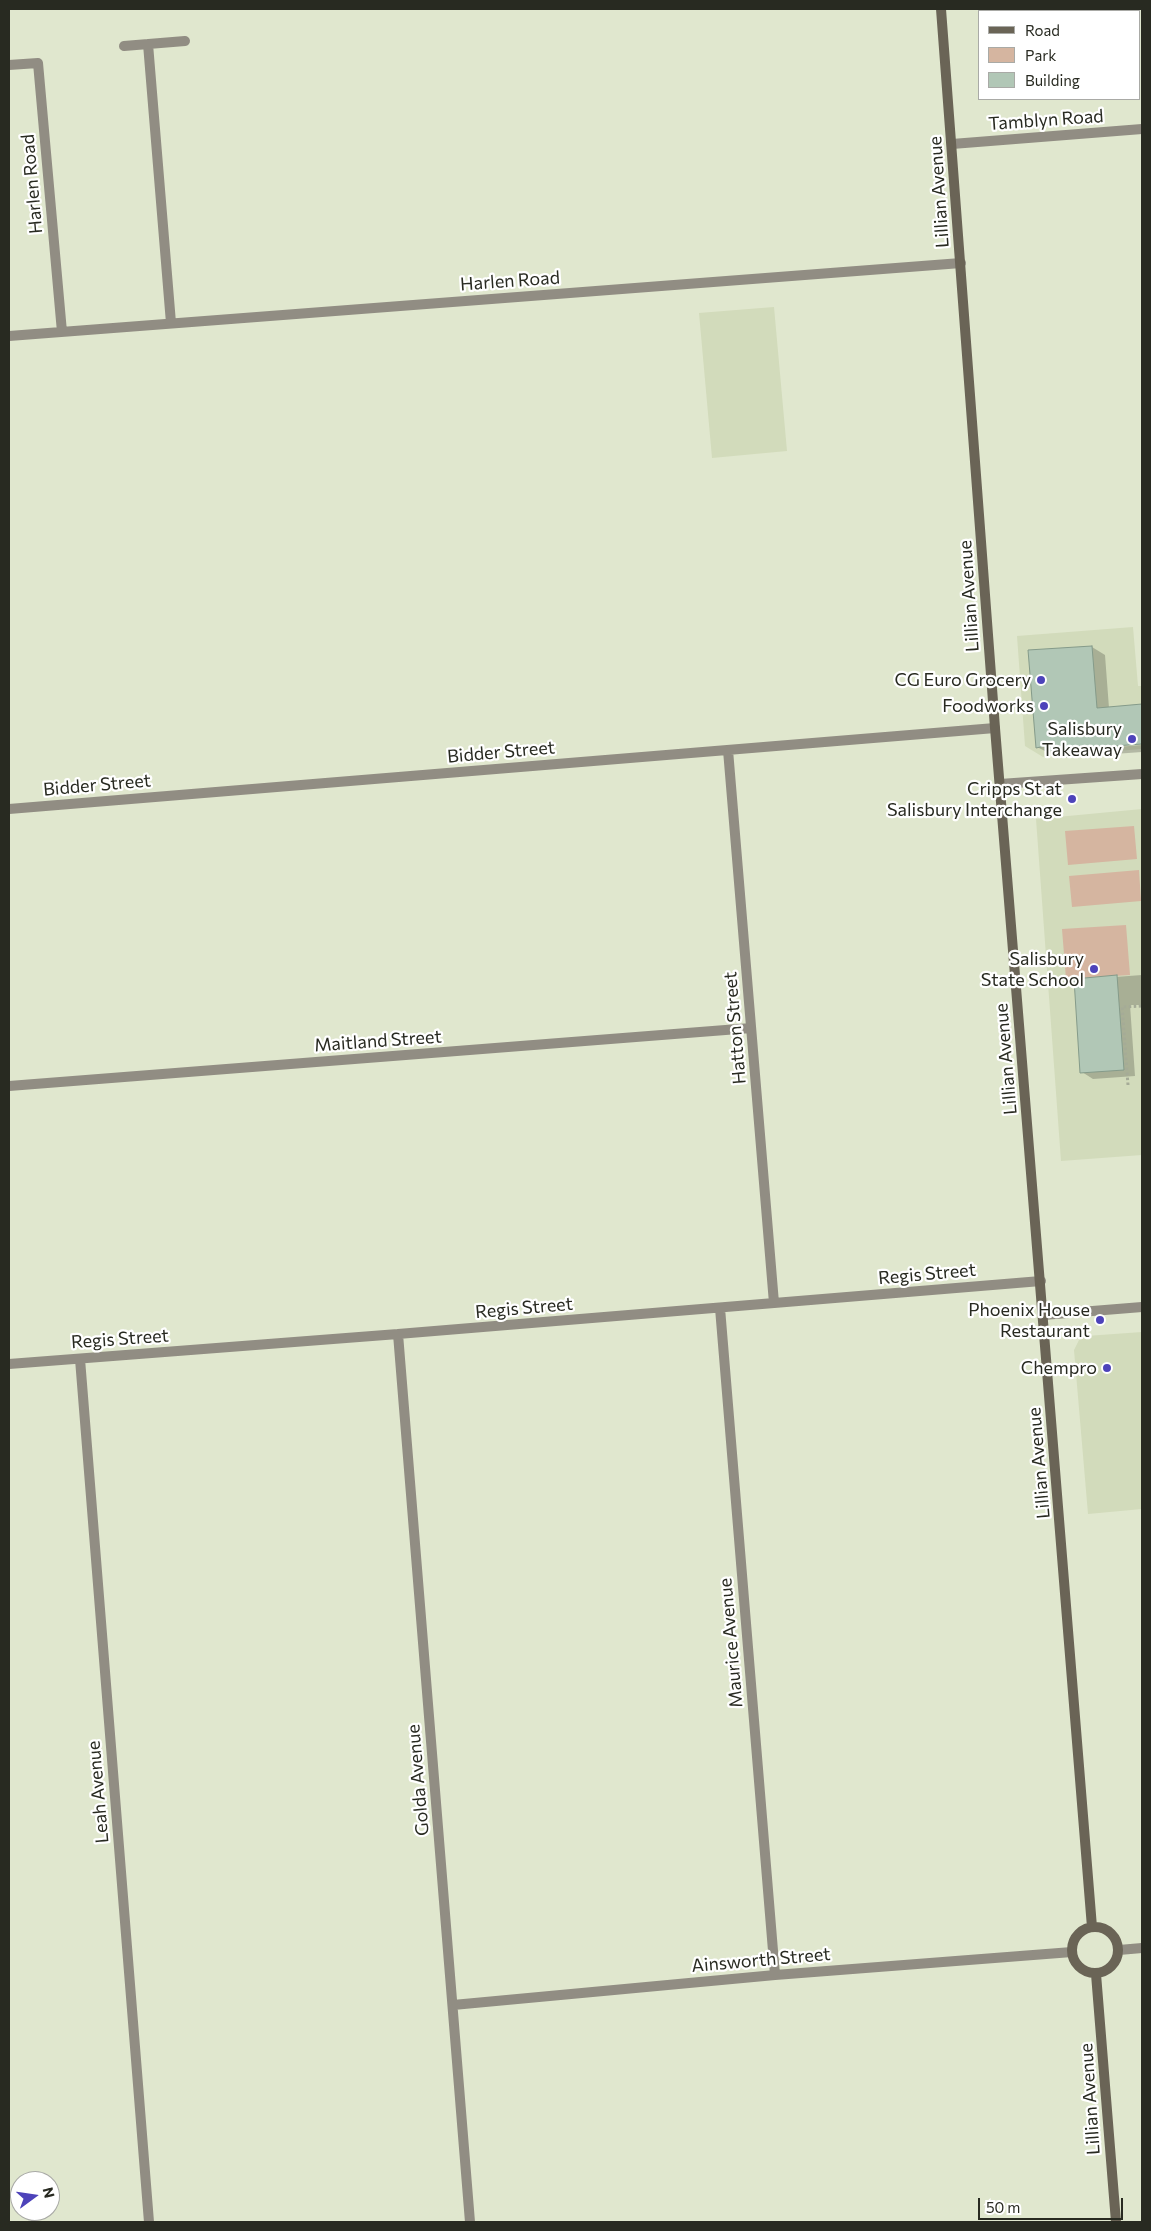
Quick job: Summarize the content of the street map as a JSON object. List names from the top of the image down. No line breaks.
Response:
{"streets":{"street":["Tamblyn Road","Harlen Road","Lillian Avenue","Bidder Street","Hatton Street","Maitland Street","Regis Street","Maurice Avenue","Golda Avenue","Leah Avenue","Ainsworth Street"]},"crossings":[["Tamblyn Road","Lillian Avenue"],["Harlen Road","Lillian Avenue"],["Lillian Avenue","Bidder Street"],["Lillian Avenue","Regis Street"],["Lillian Avenue","Ainsworth Street"],["Bidder Street","Hatton Street"],["Hatton Street","Maitland Street"],["Hatton Street","Regis Street"],["Regis Street","Maurice Avenue"],["Regis Street","Golda Avenue"],["Regis Street","Leah Avenue"],["Maurice Avenue","Ainsworth Street"],["Golda Avenue","Ainsworth Street"]],"places":["CG Euro Grocery","Foodworks","Salisbury Takeaway","Cripps St at Salisbury Interchange","Salisbury State School","Phoenix House Restaurant","Chempro"],"legend":["Road","Park","Building"],"scale_bar":"50 m","north":"right"}
